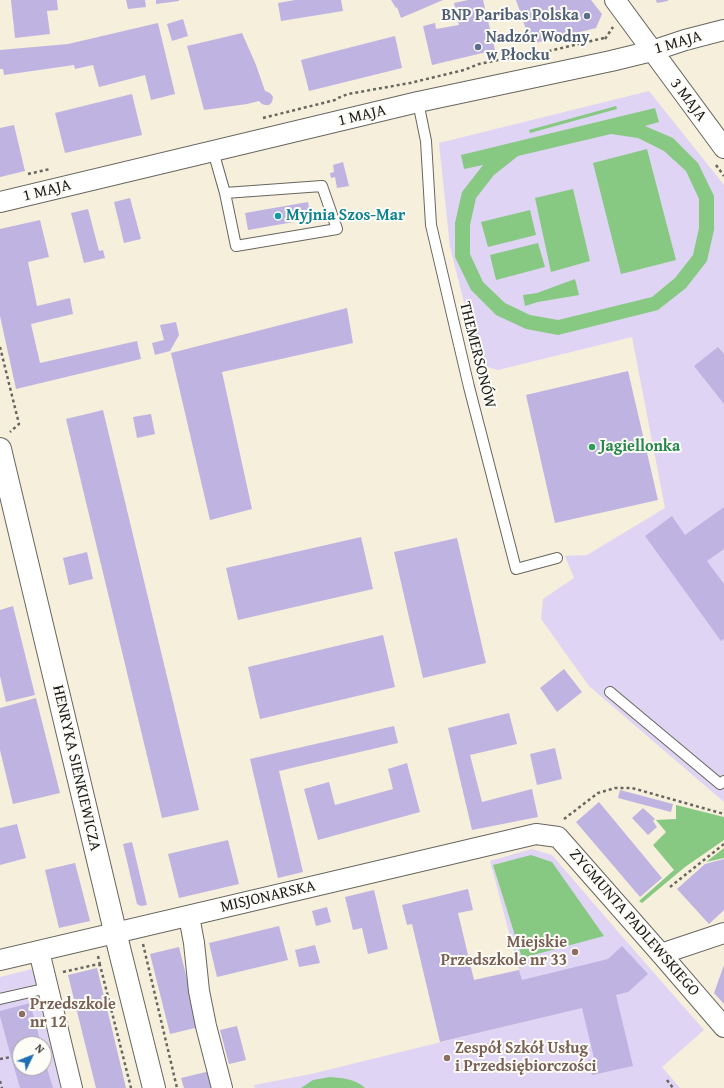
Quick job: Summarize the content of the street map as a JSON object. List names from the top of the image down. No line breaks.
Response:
{"streets":{"street":["1 MAJA","3 MAJA","HENRYKA SIENKIEWICZA","MISJONARSKA","ZYGMUNTA PADLEWSKIEGO"],"lane":["THEMERSONÓW"]},"crossings":[["1 MAJA","3 MAJA"],["1 MAJA","THEMERSONÓW"],["HENRYKA SIENKIEWICZA","MISJONARSKA"],["MISJONARSKA","ZYGMUNTA PADLEWSKIEGO"]],"places":["BNP Paribas Polska","Nadzór Wodny w Płocku","Myjnia Szos-Mar","Jagiellonka","Miejskie Przedszkole nr 33","Przedszkole nr 12","Zespół Szkół Usług i Przedsiębiorczości"],"north":"top right"}
